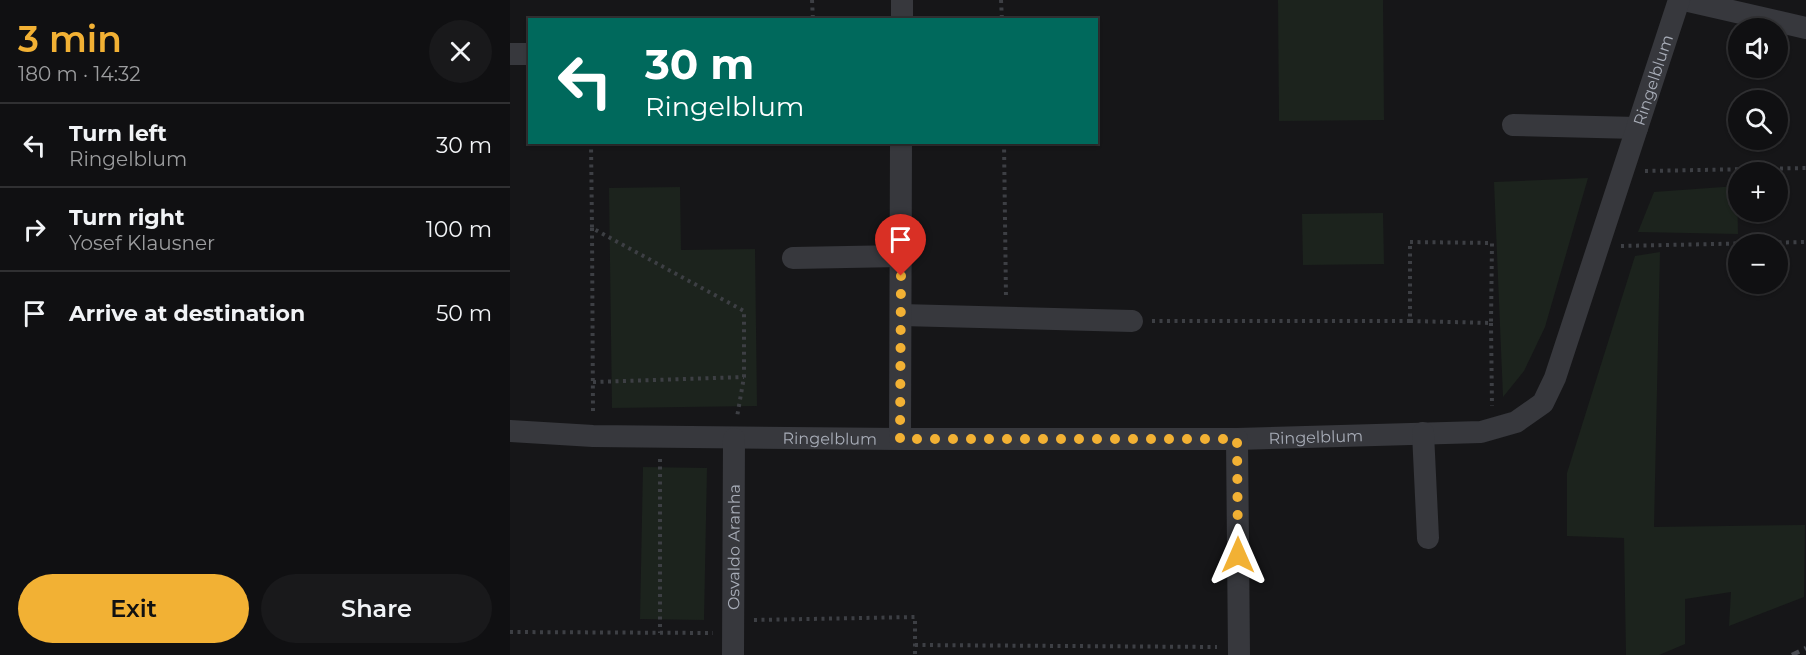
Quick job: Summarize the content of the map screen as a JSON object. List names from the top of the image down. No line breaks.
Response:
{"streets":{"street":["Ringelblum","Osvaldo Aranha"]},"crossings":[["Ringelblum","Osvaldo Aranha"]],"page":{"heading":["3 min","180 m · 14:32"],"map_buttons":["+","−"],"turn":["30 m","Ringelblum"],"list":[{"name":"Turn left","note":"Ringelblum","value":"30 m"},{"name":"Turn right","note":"Yosef Klausner","value":"100 m"},{"name":"Arrive at destination","value":"50 m"}],"buttons":["Exit","Share"]}}
